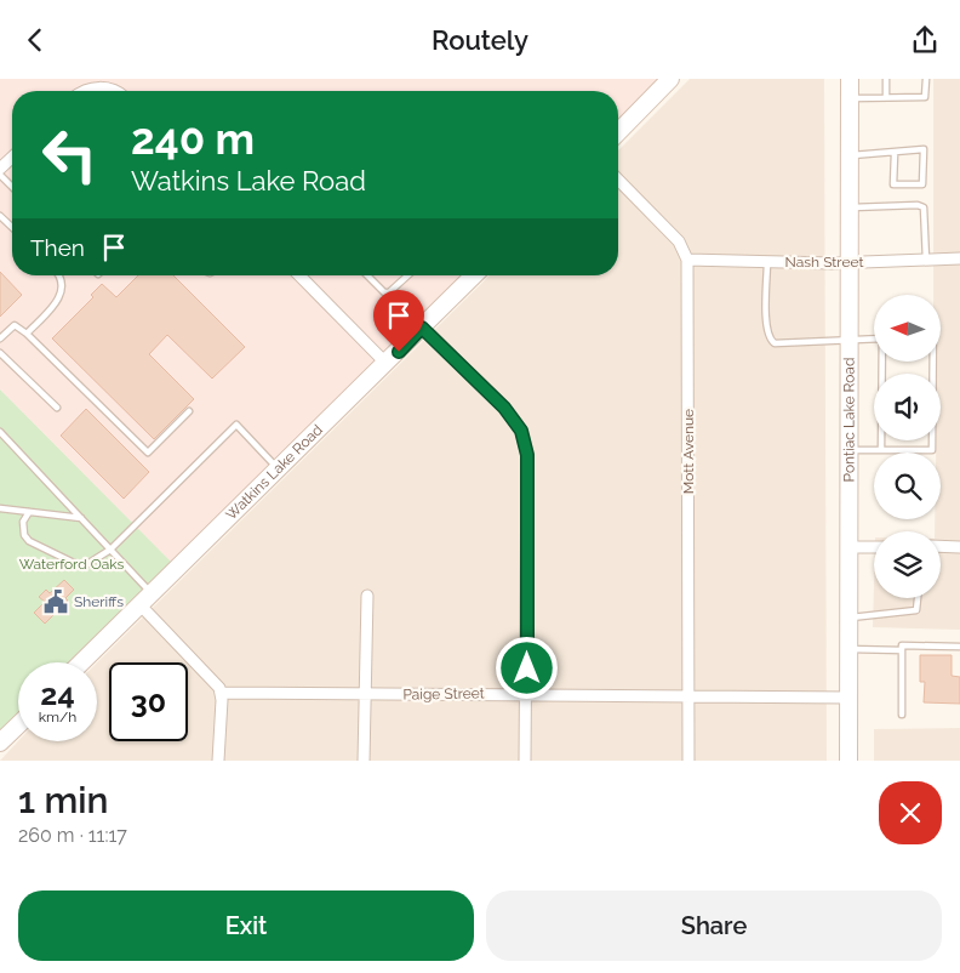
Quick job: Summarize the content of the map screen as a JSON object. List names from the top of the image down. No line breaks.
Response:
{"streets":{"street":["Nash Street","Pontiac Lake Road","Mott Avenue","Watkins Lake Road","Paige Street"]},"crossings":[["Nash Street","Pontiac Lake Road"],["Nash Street","Mott Avenue"],["Pontiac Lake Road","Paige Street"],["Mott Avenue","Paige Street"]],"parks":["Waterford Oaks"],"places":{"public building":["Sheriffs"]},"north":"left","page":{"header":"Routely","turn":["240 m","Watkins Lake Road"],"then":"Then","speed":"24 km/h","limit":"30","heading":["1 min","260 m · 11:17"],"buttons":["Exit","Share"]}}
